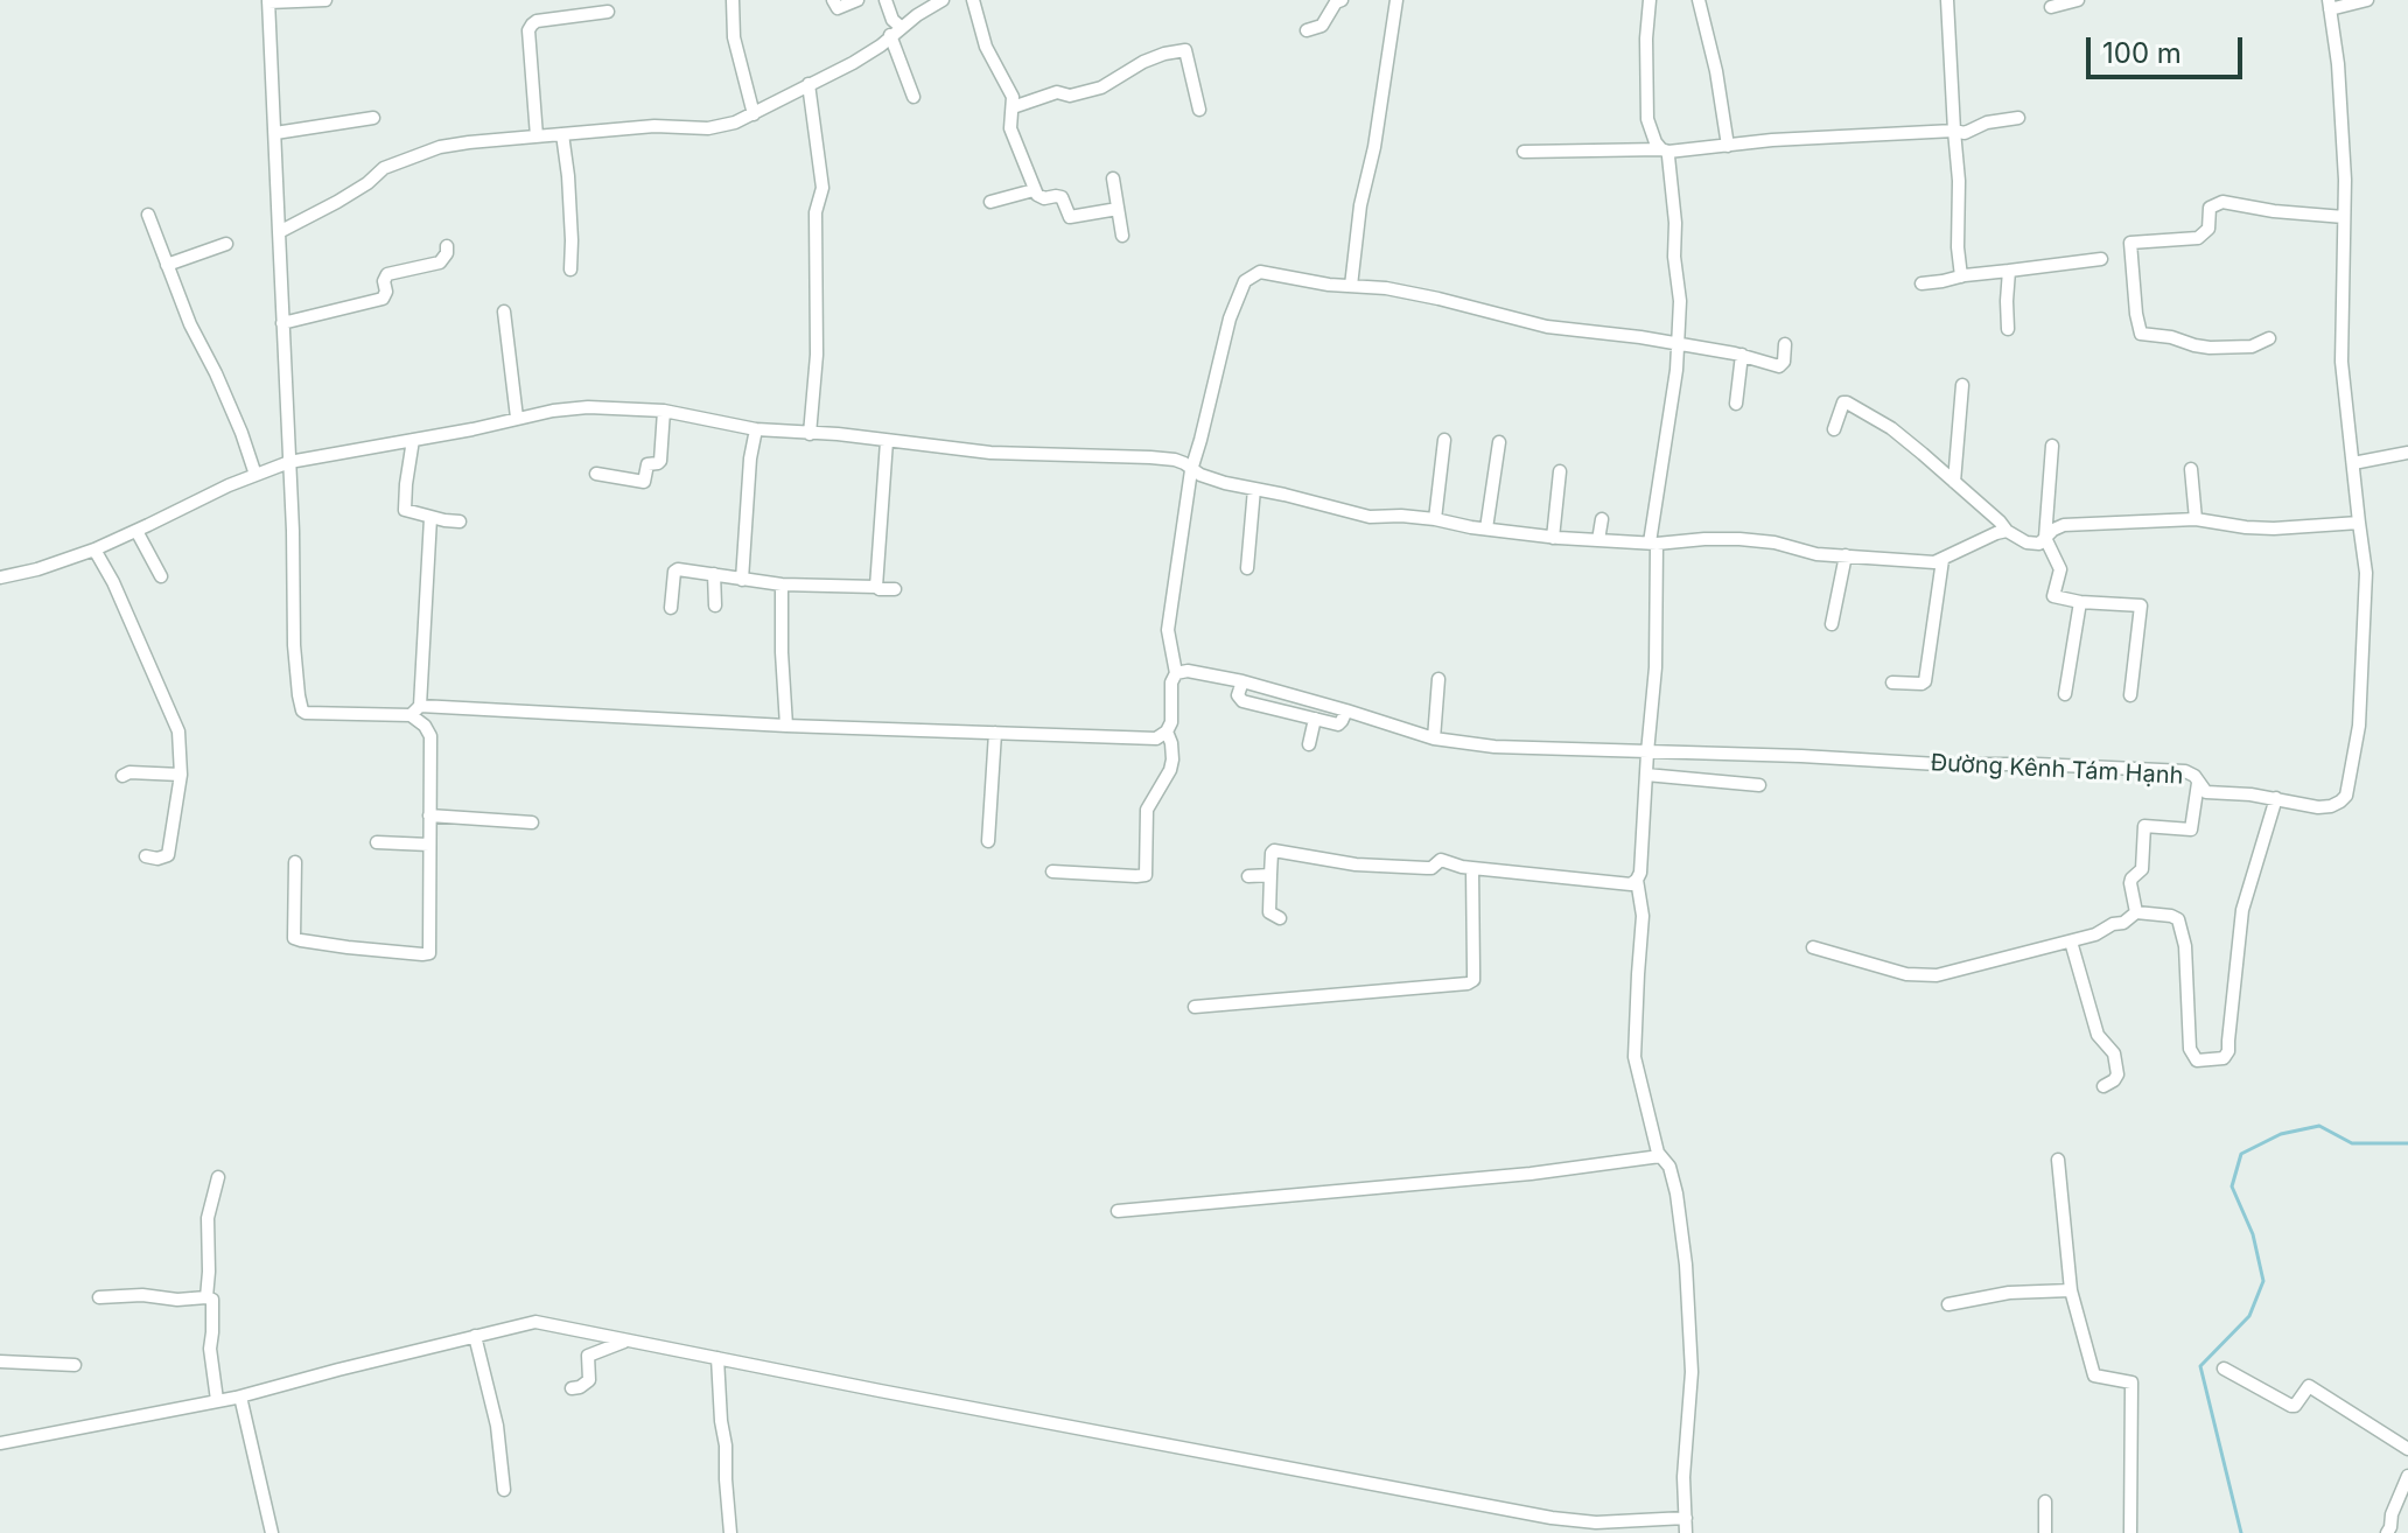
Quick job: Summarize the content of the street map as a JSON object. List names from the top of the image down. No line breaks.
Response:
{"streets":{"street":["Đường Kênh Tám Hạnh"]},"scale_bar":"100 m"}
